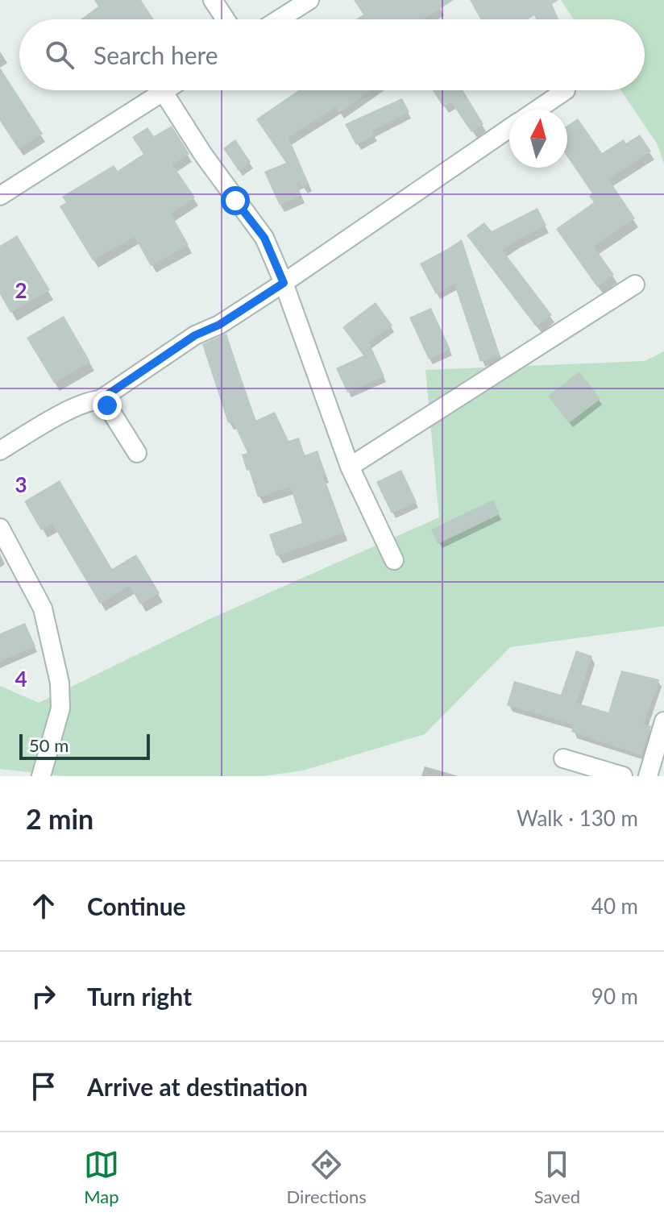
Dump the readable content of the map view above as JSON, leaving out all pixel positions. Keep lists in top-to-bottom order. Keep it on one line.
{"scale_bar":"50 m","north":"top","page":{"search":"Search here","scale":"50 m","heading":["2 min","Walk · 130 m"],"list":[["Continue","40 m"],["Turn right","90 m"],"Arrive at destination"],"nav":["Map","Directions","Saved"]},"grid":{"rows":["2","3","4"]}}
